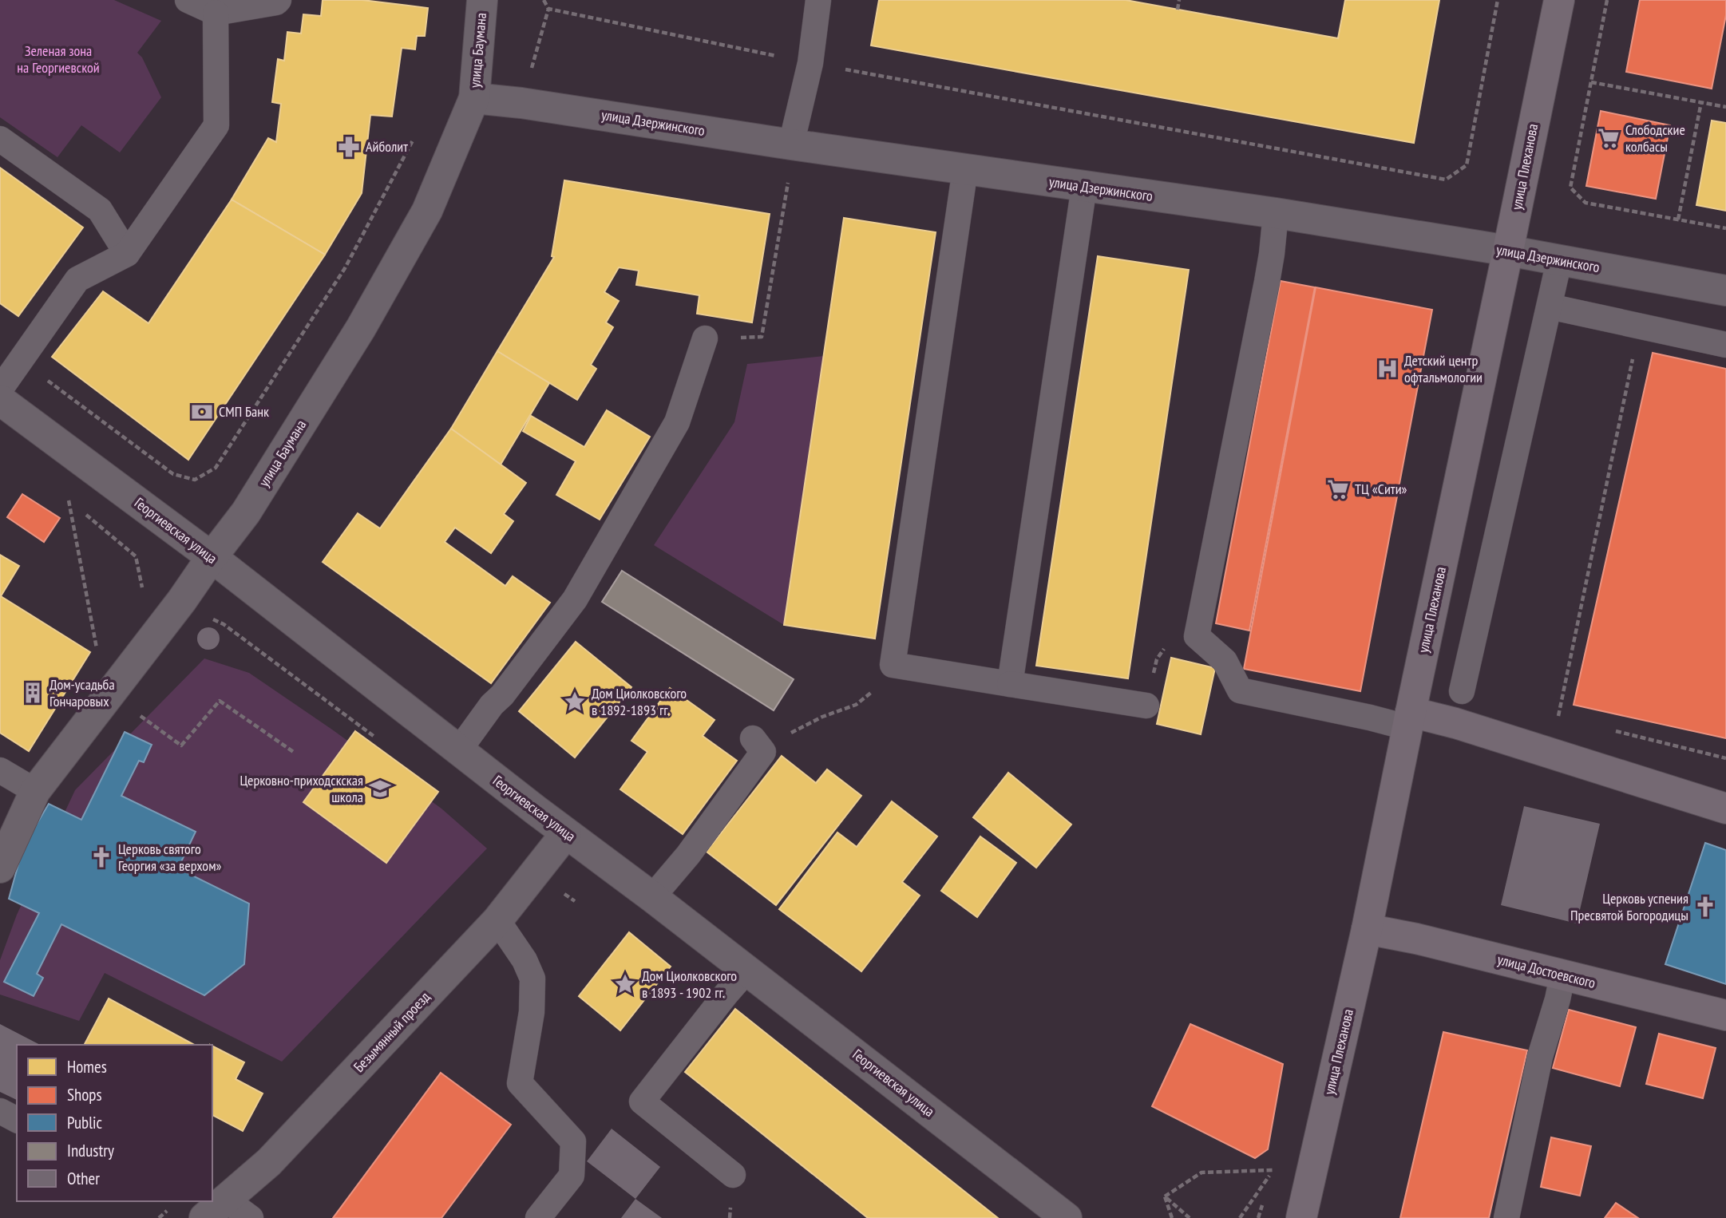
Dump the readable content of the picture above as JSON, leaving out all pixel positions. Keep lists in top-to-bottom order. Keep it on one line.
{"streets":{"street":["улица Баумана","улица Дзержинского","улица Плеханова","Георгиевская улица","улица Достоевского","Безымянный проезд"]},"crossings":[["улица Баумана","улица Дзержинского"],["улица Баумана","Георгиевская улица"],["улица Дзержинского","улица Плеханова"],["улица Плеханова","улица Достоевского"],["Георгиевская улица","Безымянный проезд"]],"parks":["Зеленая зона на Георгиевской"],"places":{"supermarket":["Слободские колбасы","ТЦ «Сити»"],"pharmacy":["Айболит"],"hospital":["Детский центр офтальмологии"],"bank":["СМП Банк"],"building":["Дом-усадьба Гончаровых"],"place":["Дом Циолковского в 1892-1893 гг.","Дом Циолковского в 1893 - 1902 гг."],"school or university":["Церковно-приходскская школа"],"church":["Церковь святого Георгия «за верхом»","Церковь успения Пресвятой Богородицы"]},"legend":["Homes","Shops","Public","Industry","Other"]}
